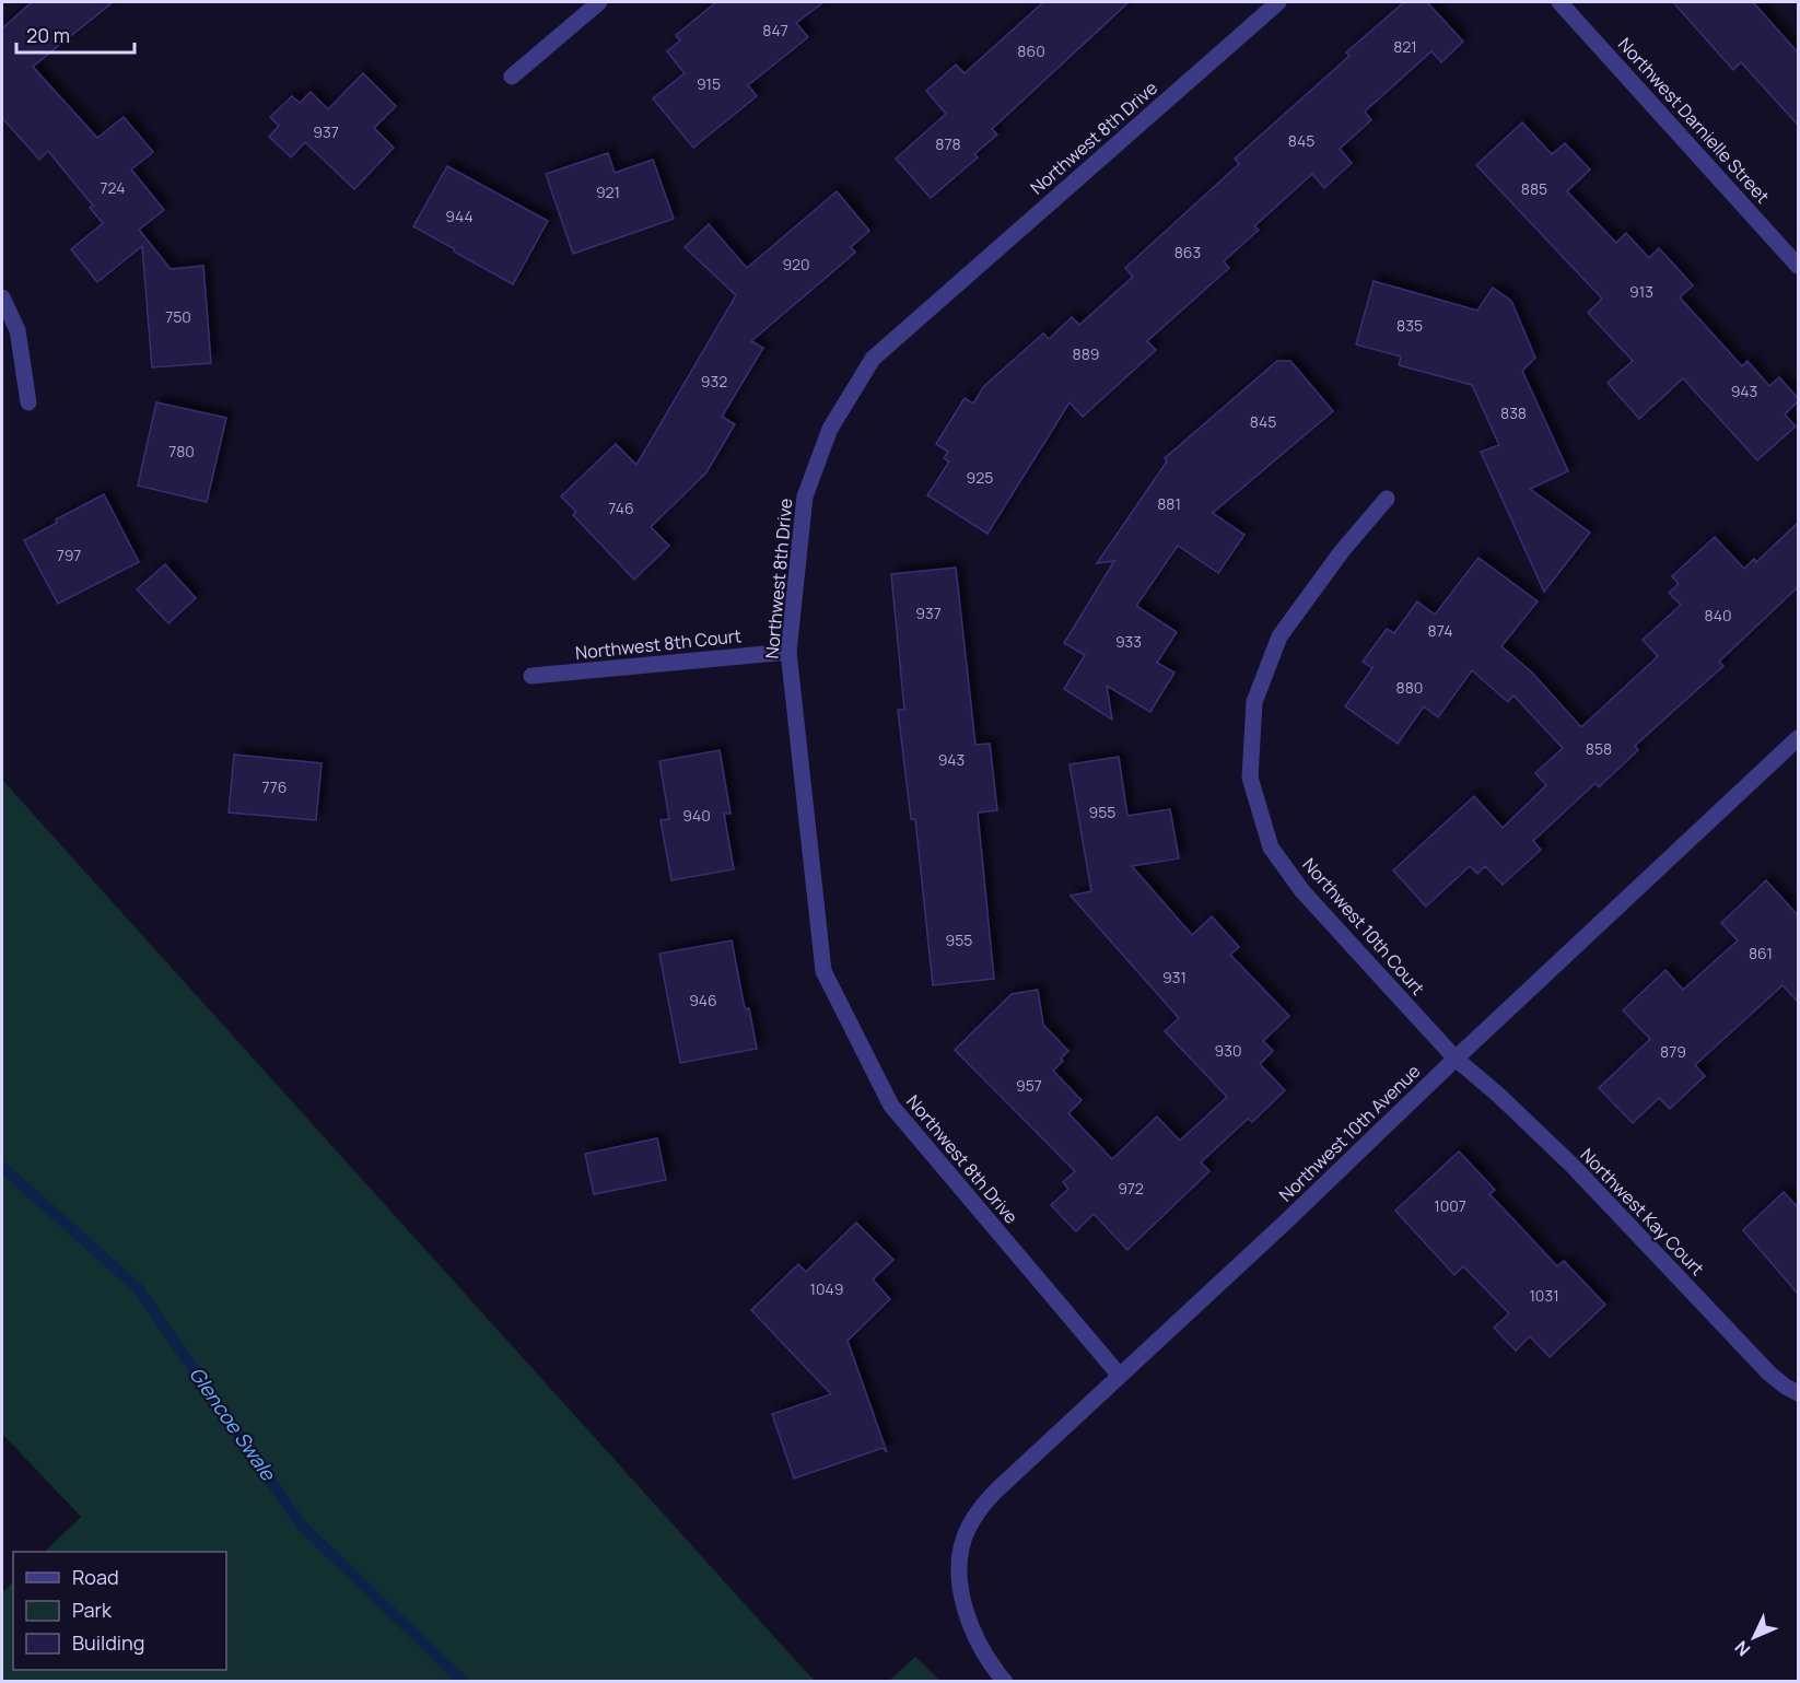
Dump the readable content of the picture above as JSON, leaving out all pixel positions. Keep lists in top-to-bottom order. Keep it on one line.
{"streets":{"street":["Northwest Darnielle Street","Northwest 8th Drive","Northwest 8th Court","Northwest 10th Court","Northwest 10th Avenue","Northwest Kay Court"]},"crossings":[["Northwest 8th Drive","Northwest 8th Court"],["Northwest 8th Drive","Northwest 10th Avenue"],["Northwest 10th Court","Northwest 10th Avenue"],["Northwest 10th Court","Northwest Kay Court"],["Northwest 10th Avenue","Northwest Kay Court"]],"water":["Glencoe Swale"],"house_numbers":["847","821","860","915","937","845","878","724","885","921","944","863","920","913","750","835","889","932","943","838","845","780","925","881","746","797","937","840","874","933","880","858","943","776","955","940","955","861","931","946","930","879","957","972","1007","1049","1031"],"legend":["Road","Park","Building"],"scale_bar":"20 m","north":"bottom left"}
